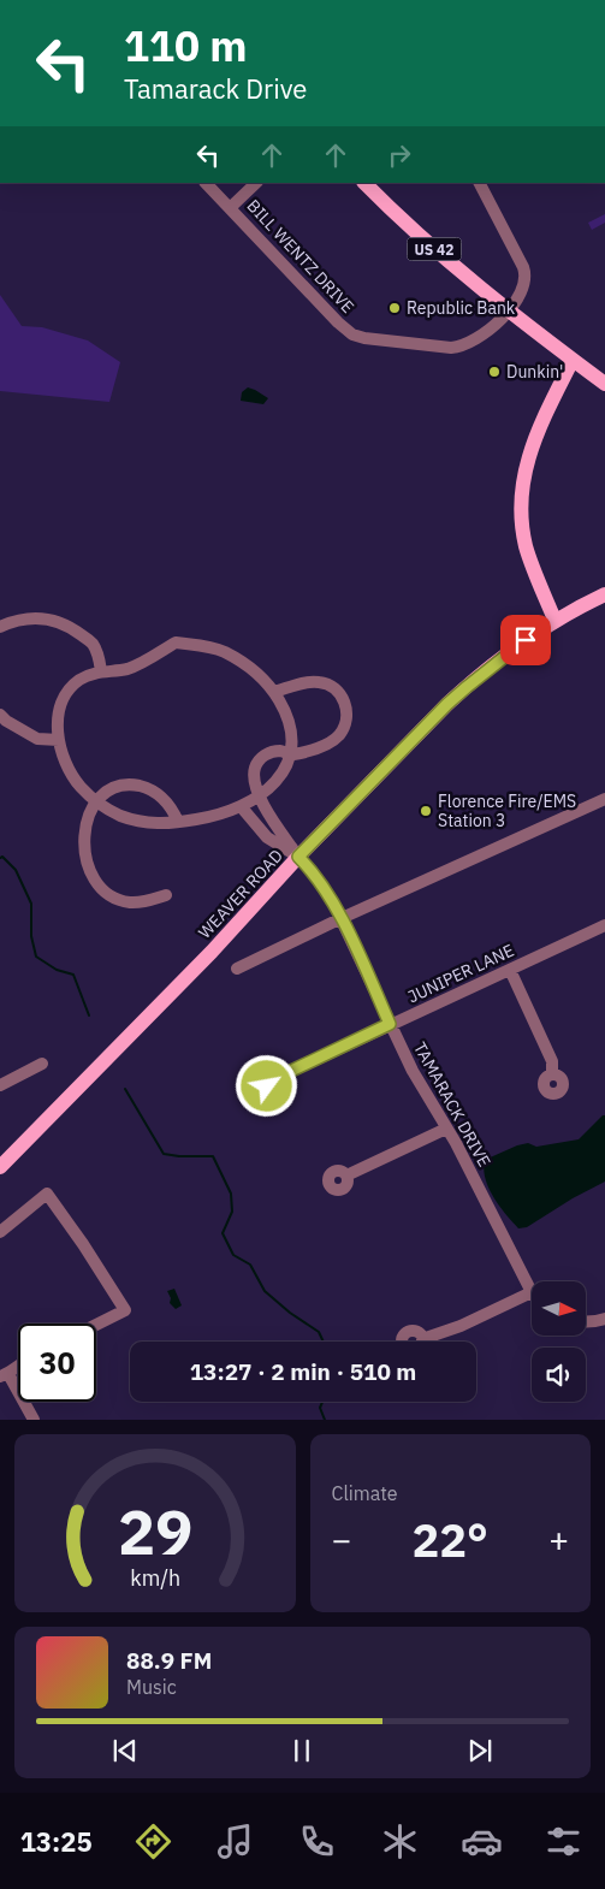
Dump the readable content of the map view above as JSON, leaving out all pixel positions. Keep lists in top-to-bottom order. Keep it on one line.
{"streets":{"main road":["US 42","WEAVER ROAD"],"street":["BILL WENTZ DRIVE","JUNIPER LANE","TAMARACK DRIVE"]},"crossings":[["US 42","BILL WENTZ DRIVE"],["WEAVER ROAD","TAMARACK DRIVE"],["JUNIPER LANE","TAMARACK DRIVE"]],"places":["Republic Bank","Dunkin'","Florence Fire/EMS Station 3"],"north":"right","page":{"turn":["110 m","Tamarack Drive"],"limit":"30","trip":"13:27 · 2 min · 510 m","tile":"Climate","heat":["−","22°","+"],"song":["88.9 FM","Music"],"tabs":"13:25","gauge":["29","km/h"]}}
